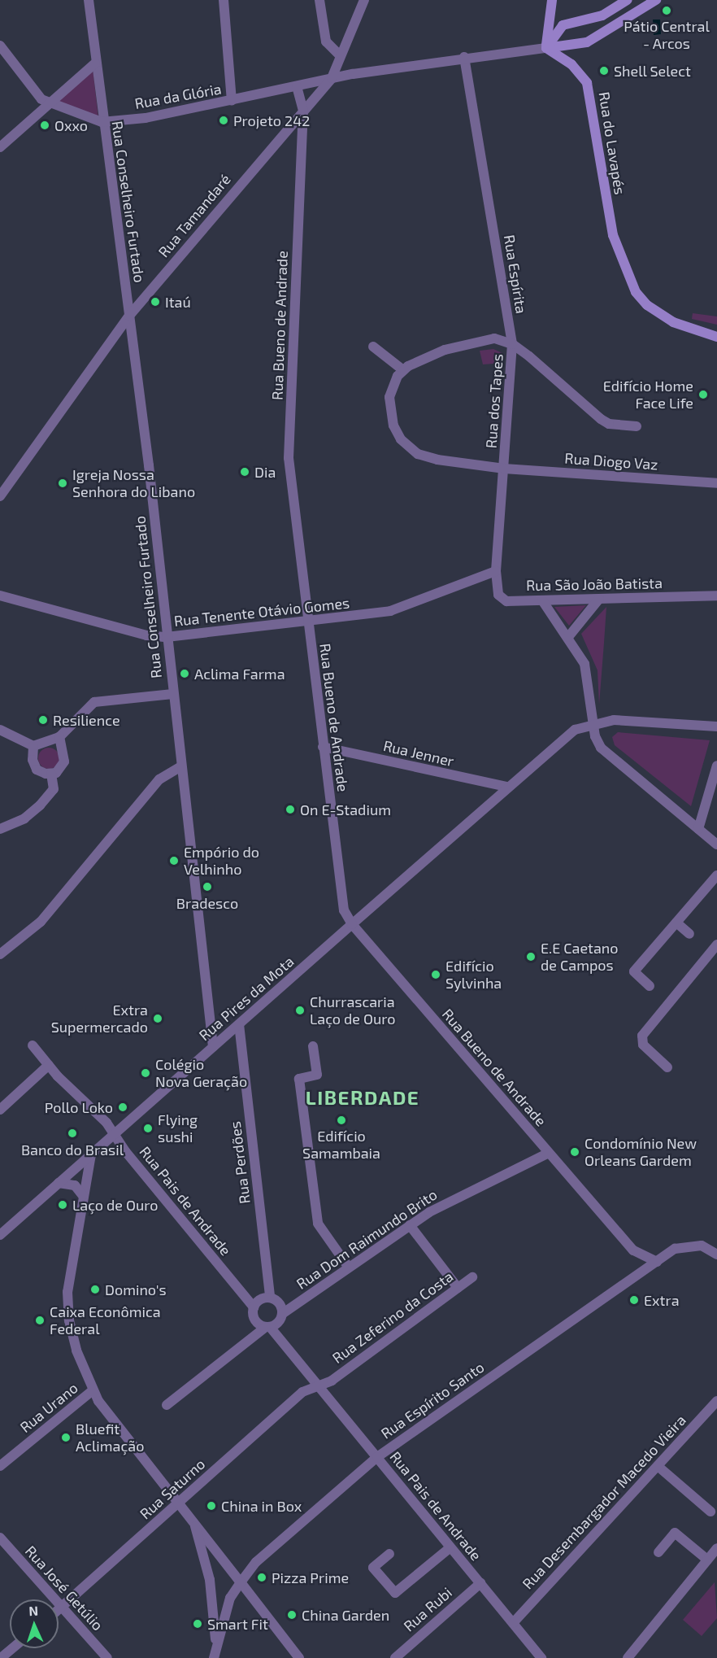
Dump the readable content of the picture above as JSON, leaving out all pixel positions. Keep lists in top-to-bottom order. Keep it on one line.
{"streets":{"main road":["Rua do Lavapés"],"street":["Rua da Glória","Rua Conselheiro Furtado","Rua Tamandaré","Rua Espírita","Rua Bueno de Andrade","Rua dos Tapes","Rua Diogo Vaz","Rua São João Batista","Rua Tenente Otávio Gomes","Rua Jenner","Rua Pires da Mota","Rua Perdões","Rua Pais de Andrade","Rua Dom Raimundo Brito","Rua Zeferino da Costa","Rua Espírito Santo","Rua Urano","Rua Saturno","Rua Desembargador Macedo Vieira","Rua José Getúlio","Rua Rubi"]},"crossings":[["Rua da Glória","Rua Conselheiro Furtado"],["Rua da Glória","Rua Tamandaré"],["Rua da Glória","Rua Bueno de Andrade"],["Rua Conselheiro Furtado","Rua Tamandaré"],["Rua Conselheiro Furtado","Rua Tenente Otávio Gomes"],["Rua Conselheiro Furtado","Rua Pires da Mota"],["Rua Tamandaré","Rua Bueno de Andrade"],["Rua Espírita","Rua dos Tapes"],["Rua Bueno de Andrade","Rua Tenente Otávio Gomes"],["Rua Bueno de Andrade","Rua Jenner"],["Rua Bueno de Andrade","Rua Pires da Mota"],["Rua Bueno de Andrade","Rua Dom Raimundo Brito"],["Rua Bueno de Andrade","Rua Espírito Santo"],["Rua dos Tapes","Rua Diogo Vaz"],["Rua São João Batista","Rua Tenente Otávio Gomes"],["Rua Jenner","Rua Pires da Mota"],["Rua Pires da Mota","Rua Perdões"],["Rua Pires da Mota","Rua Pais de Andrade"],["Rua Perdões","Rua Pais de Andrade"],["Rua Perdões","Rua Dom Raimundo Brito"],["Rua Pais de Andrade","Rua Dom Raimundo Brito"],["Rua Pais de Andrade","Rua Zeferino da Costa"],["Rua Pais de Andrade","Rua Espírito Santo"],["Rua Pais de Andrade","Rua Saturno"],["Rua Pais de Andrade","Rua Desembargador Macedo Vieira"],["Rua Pais de Andrade","Rua Rubi"],["Rua Zeferino da Costa","Rua Saturno"],["Rua Saturno","Rua José Getúlio"]],"districts":["LIBERDADE"],"places":["Pátio Central - Arcos","Shell Select","Projeto 242","Oxxo","Itaú","Edifício Home Face Life","Dia","Igreja Nossa Senhora do Libano","Aclima Farma","Resilience","On E-Stadium","Empório do Velhinho","Bradesco","E.E Caetano de Campos","Edifício Sylvinha","Churrascaria Laço de Ouro","Extra Supermercado","Colégio Nova Geração","Pollo Loko","Edifício Samambaia","Flying sushi","Banco do Brasil","Condomínio New Orleans Gardem","Laço de Ouro","Domino's","Extra","Caixa Econômica Federal","Bluefit Aclimação","China in Box","Pizza Prime","China Garden","Smart Fit"],"north":"top"}
